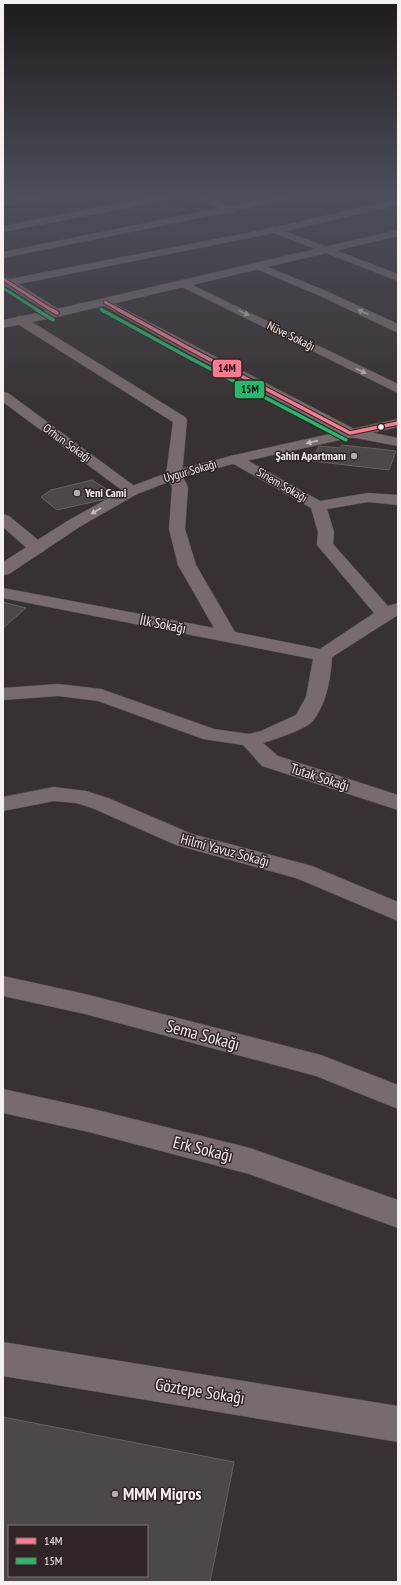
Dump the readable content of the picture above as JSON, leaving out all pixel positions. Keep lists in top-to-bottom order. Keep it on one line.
{"streets":{"street":["Nüve Sokağı","Orhun Sokağı","Uygur Sokağı","Sinem Sokağı","İlk Sokağı","Tutak Sokağı","Hilmi Yavuz Sokağı","Sema Sokağı","Erk Sokağı","Göztepe Sokağı"]},"crossings":[["Orhun Sokağı","Uygur Sokağı"],["Uygur Sokağı","Sinem Sokağı"]],"places":["Şahin Apartmanı","Yeni Cami","MMM Migros"],"lines":["transit line 14M","transit line 15M"],"legend":["14M","15M"]}
